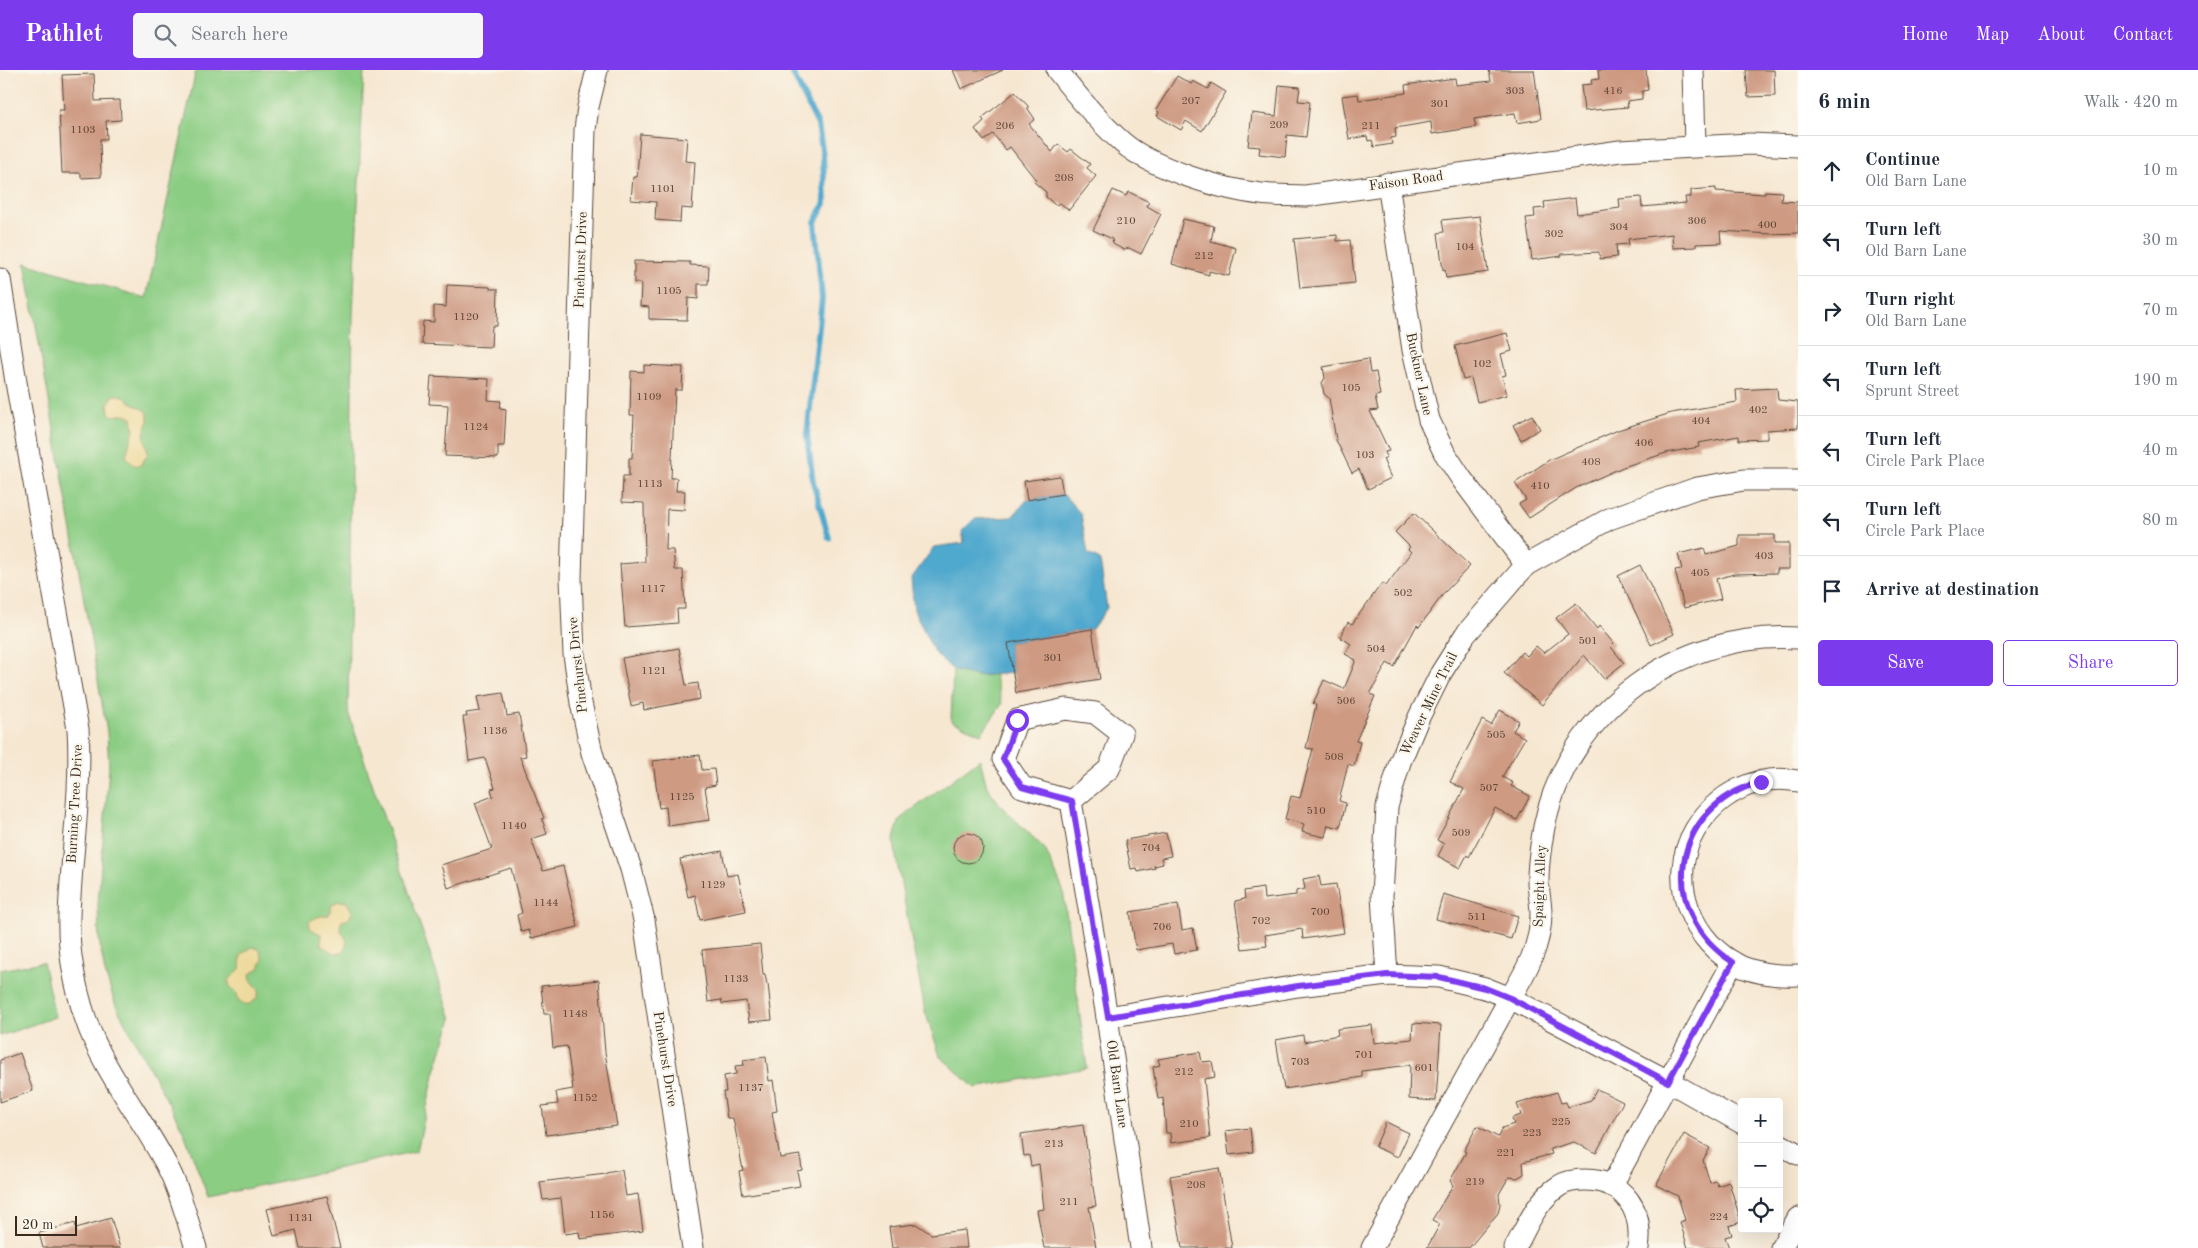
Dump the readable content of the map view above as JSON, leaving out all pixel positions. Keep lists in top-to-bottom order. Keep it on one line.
{"streets":{"street":["Faison Road","Pinehurst Drive","Buckner Lane","Weaver Mine Trail","Burning Tree Drive","Spaight Alley","Old Barn Lane"]},"crossings":[["Faison Road","Buckner Lane"],["Buckner Lane","Weaver Mine Trail"]],"house_numbers":["303","416","207","301","209","206","211","1103","208","1101","210","306","400","304","302","104","212","1105","1120","102","105","1109","402","404","1124","406","103","408","1113","410","403","405","1117","502","501","504","301","1121","506","1136","505","508","507","1125","510","1140","509","704","1129","1144","700","511","702","706","1133","1148","701","703","601","212","1137","1152","225","210","223","213","221","219","208","211","1156","224","1131"],"scale_bar":"20 m","page":{"header":"Pathlet","search":"Search here","nav":["Home","Map","About","Contact"],"heading":["6 min","Walk · 420 m"],"list":[["Continue","Old Barn Lane","10 m"],["Turn left","Old Barn Lane","30 m"],["Turn right","Old Barn Lane","70 m"],["Turn left","Sprunt Street","190 m"],["Turn left","Circle Park Place","40 m"],["Turn left","Circle Park Place","80 m"],"Arrive at destination"],"buttons":["Save","Share"],"map_buttons":["+","−"],"scale":"20 m"}}
